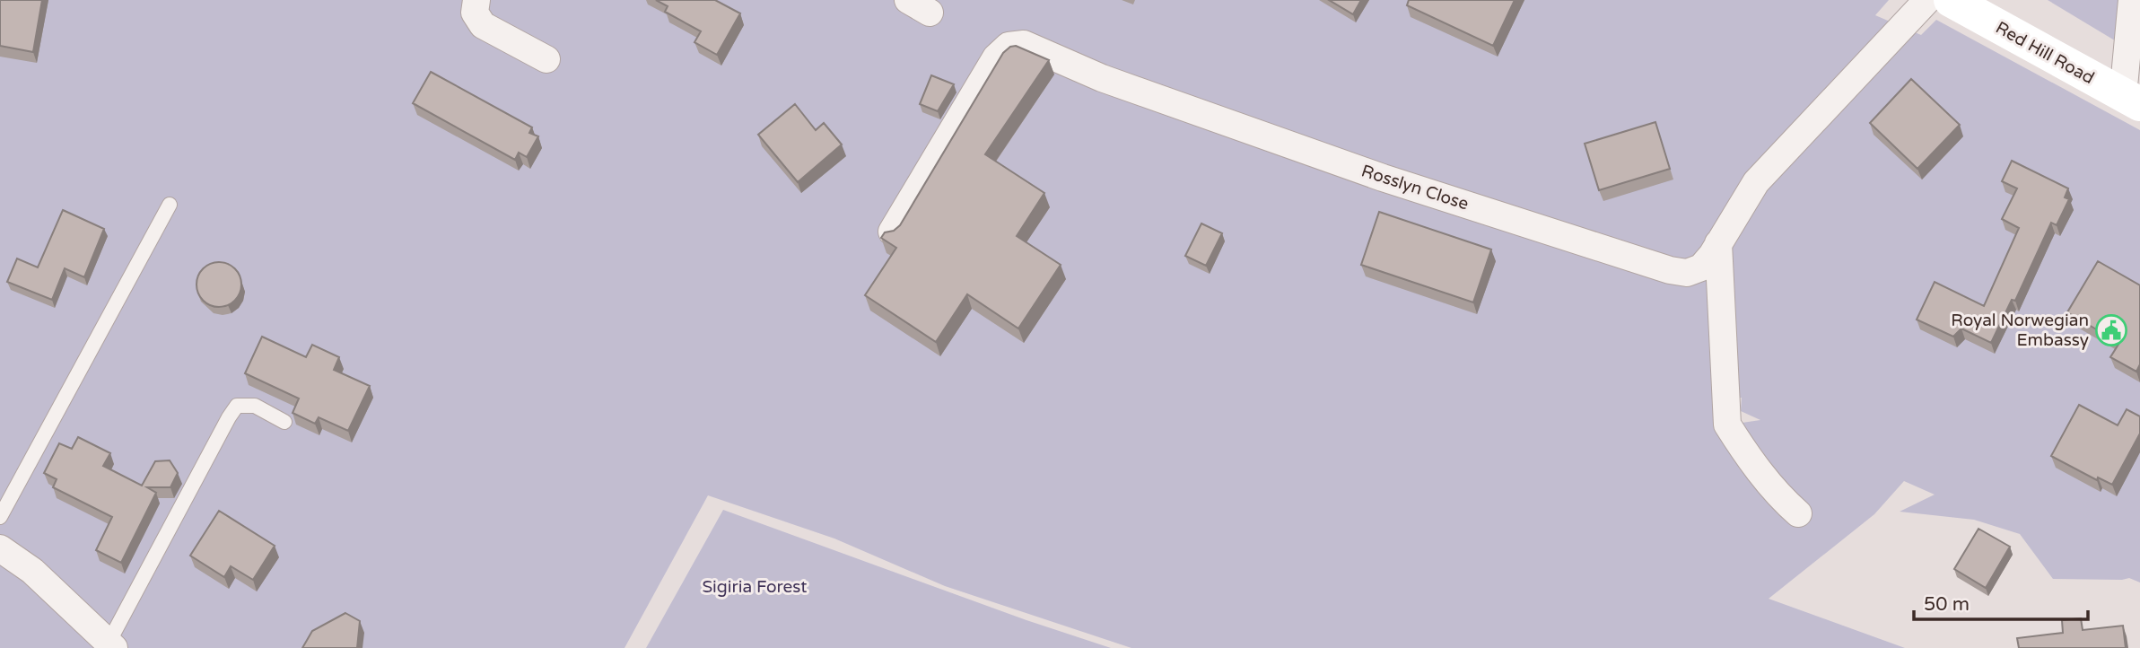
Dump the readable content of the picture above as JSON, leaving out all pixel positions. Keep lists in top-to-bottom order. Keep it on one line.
{"streets":{"main road":["Red Hill Road"],"street":["Rosslyn Close"]},"parks":["Sigiria Forest"],"places":{"public building":["Royal Norwegian Embassy"]},"scale_bar":"50 m"}
